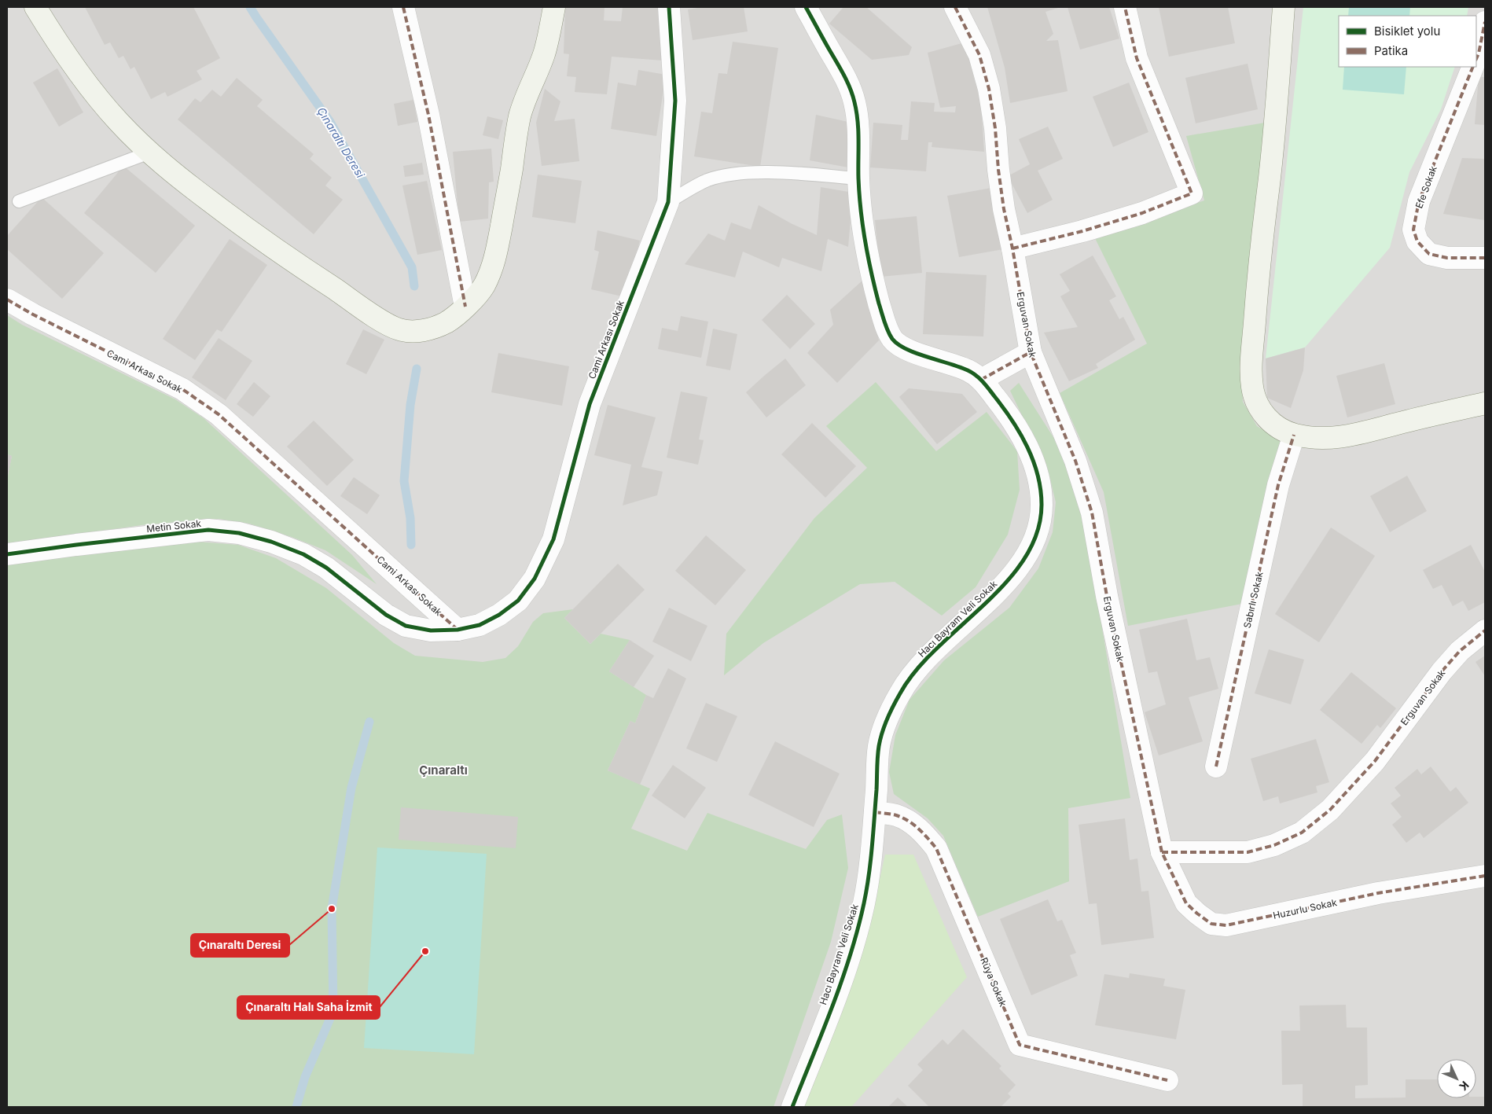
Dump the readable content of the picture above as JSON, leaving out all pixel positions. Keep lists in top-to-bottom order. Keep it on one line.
{"streets":{"street":["Efe Sokak","Erguvan Sokak","Cami Arkası Sokak","Metin Sokak","Sabırlı Sokak","Hacı Bayram Veli Sokak","Huzurlu Sokak","Rüya Sokak"]},"crossings":[["Erguvan Sokak","Huzurlu Sokak"],["Cami Arkası Sokak","Metin Sokak"],["Hacı Bayram Veli Sokak","Rüya Sokak"]],"districts":["Çınaraltı"],"water":["Çınaraltı Deresi"],"places":["Çınaraltı Deresi","Çınaraltı Halı Saha İzmit"],"legend":["Bisiklet yolu","Patika"],"north":"bottom right"}
